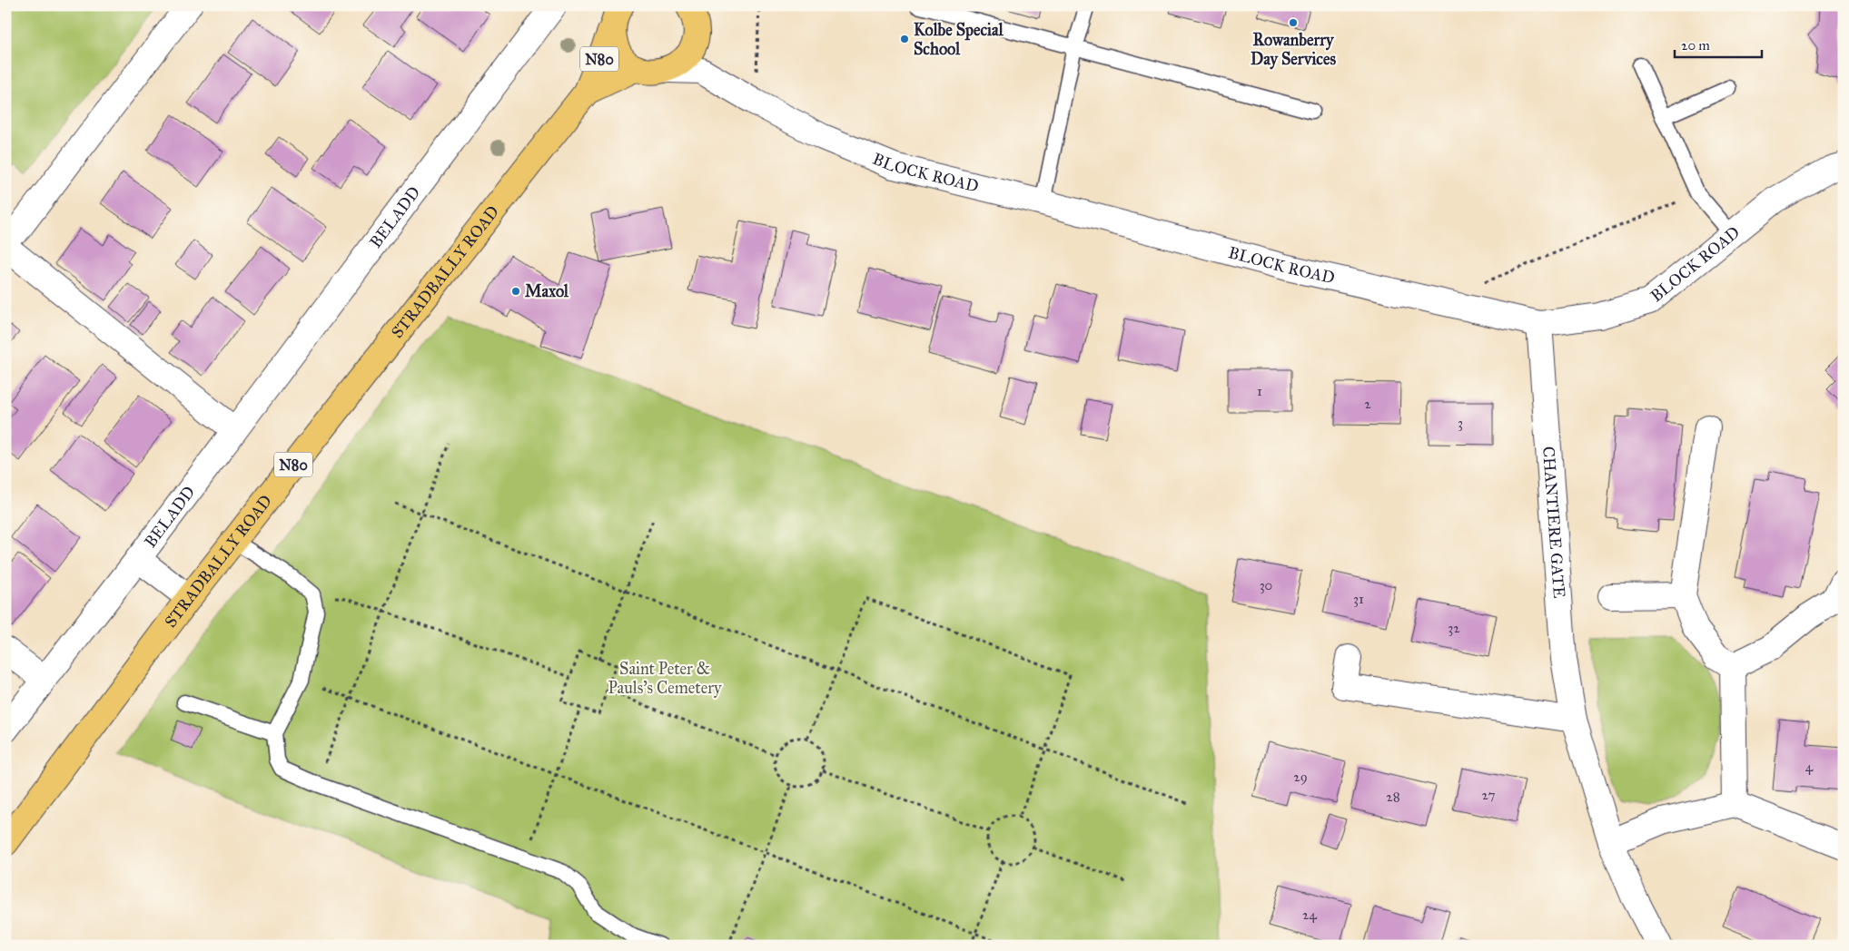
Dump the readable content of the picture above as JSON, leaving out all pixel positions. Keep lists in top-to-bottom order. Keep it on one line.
{"streets":{"main road":["N80","STRADBALLY ROAD"],"street":["BLOCK ROAD","BELADD","CHANTIERE GATE"]},"crossings":[["N80","BLOCK ROAD"],["N80","STRADBALLY ROAD"],["BLOCK ROAD","CHANTIERE GATE"],["BELADD","STRADBALLY ROAD"]],"parks":["Saint Peter & Pauls's Cemetery"],"places":["Rowanberry Day Services","Kolbe Special School","Maxol"],"house_numbers":["1","2","3","30","31","32","4","29","27","28","24"],"scale_bar":"20 m"}
